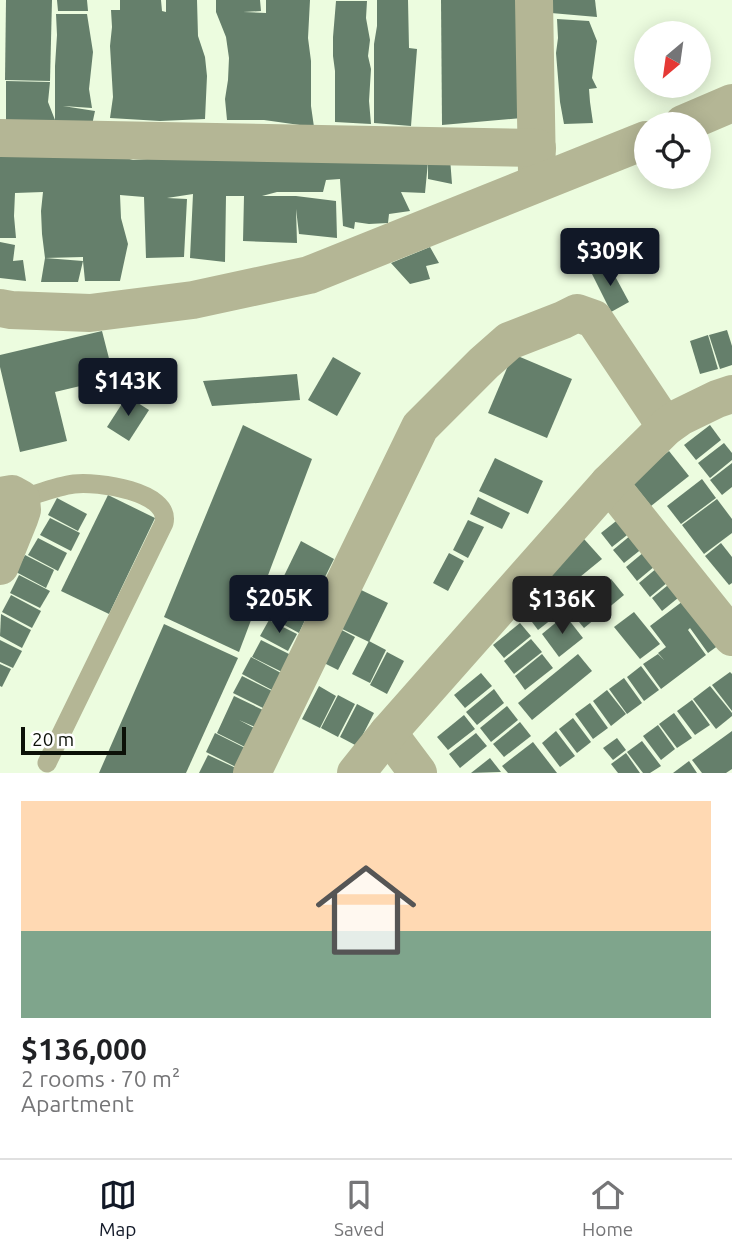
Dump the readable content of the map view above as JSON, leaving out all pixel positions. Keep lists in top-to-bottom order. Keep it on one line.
{"scale_bar":"20 m","north":"bottom left","page":{"price":["$309K","$143K","$205K","$136K"],"scale":"20 m","list":[{"name":"$136,000","note":"2 rooms · 70 m² · Apartment"}],"tabs":["Map","Saved","Home"]}}
